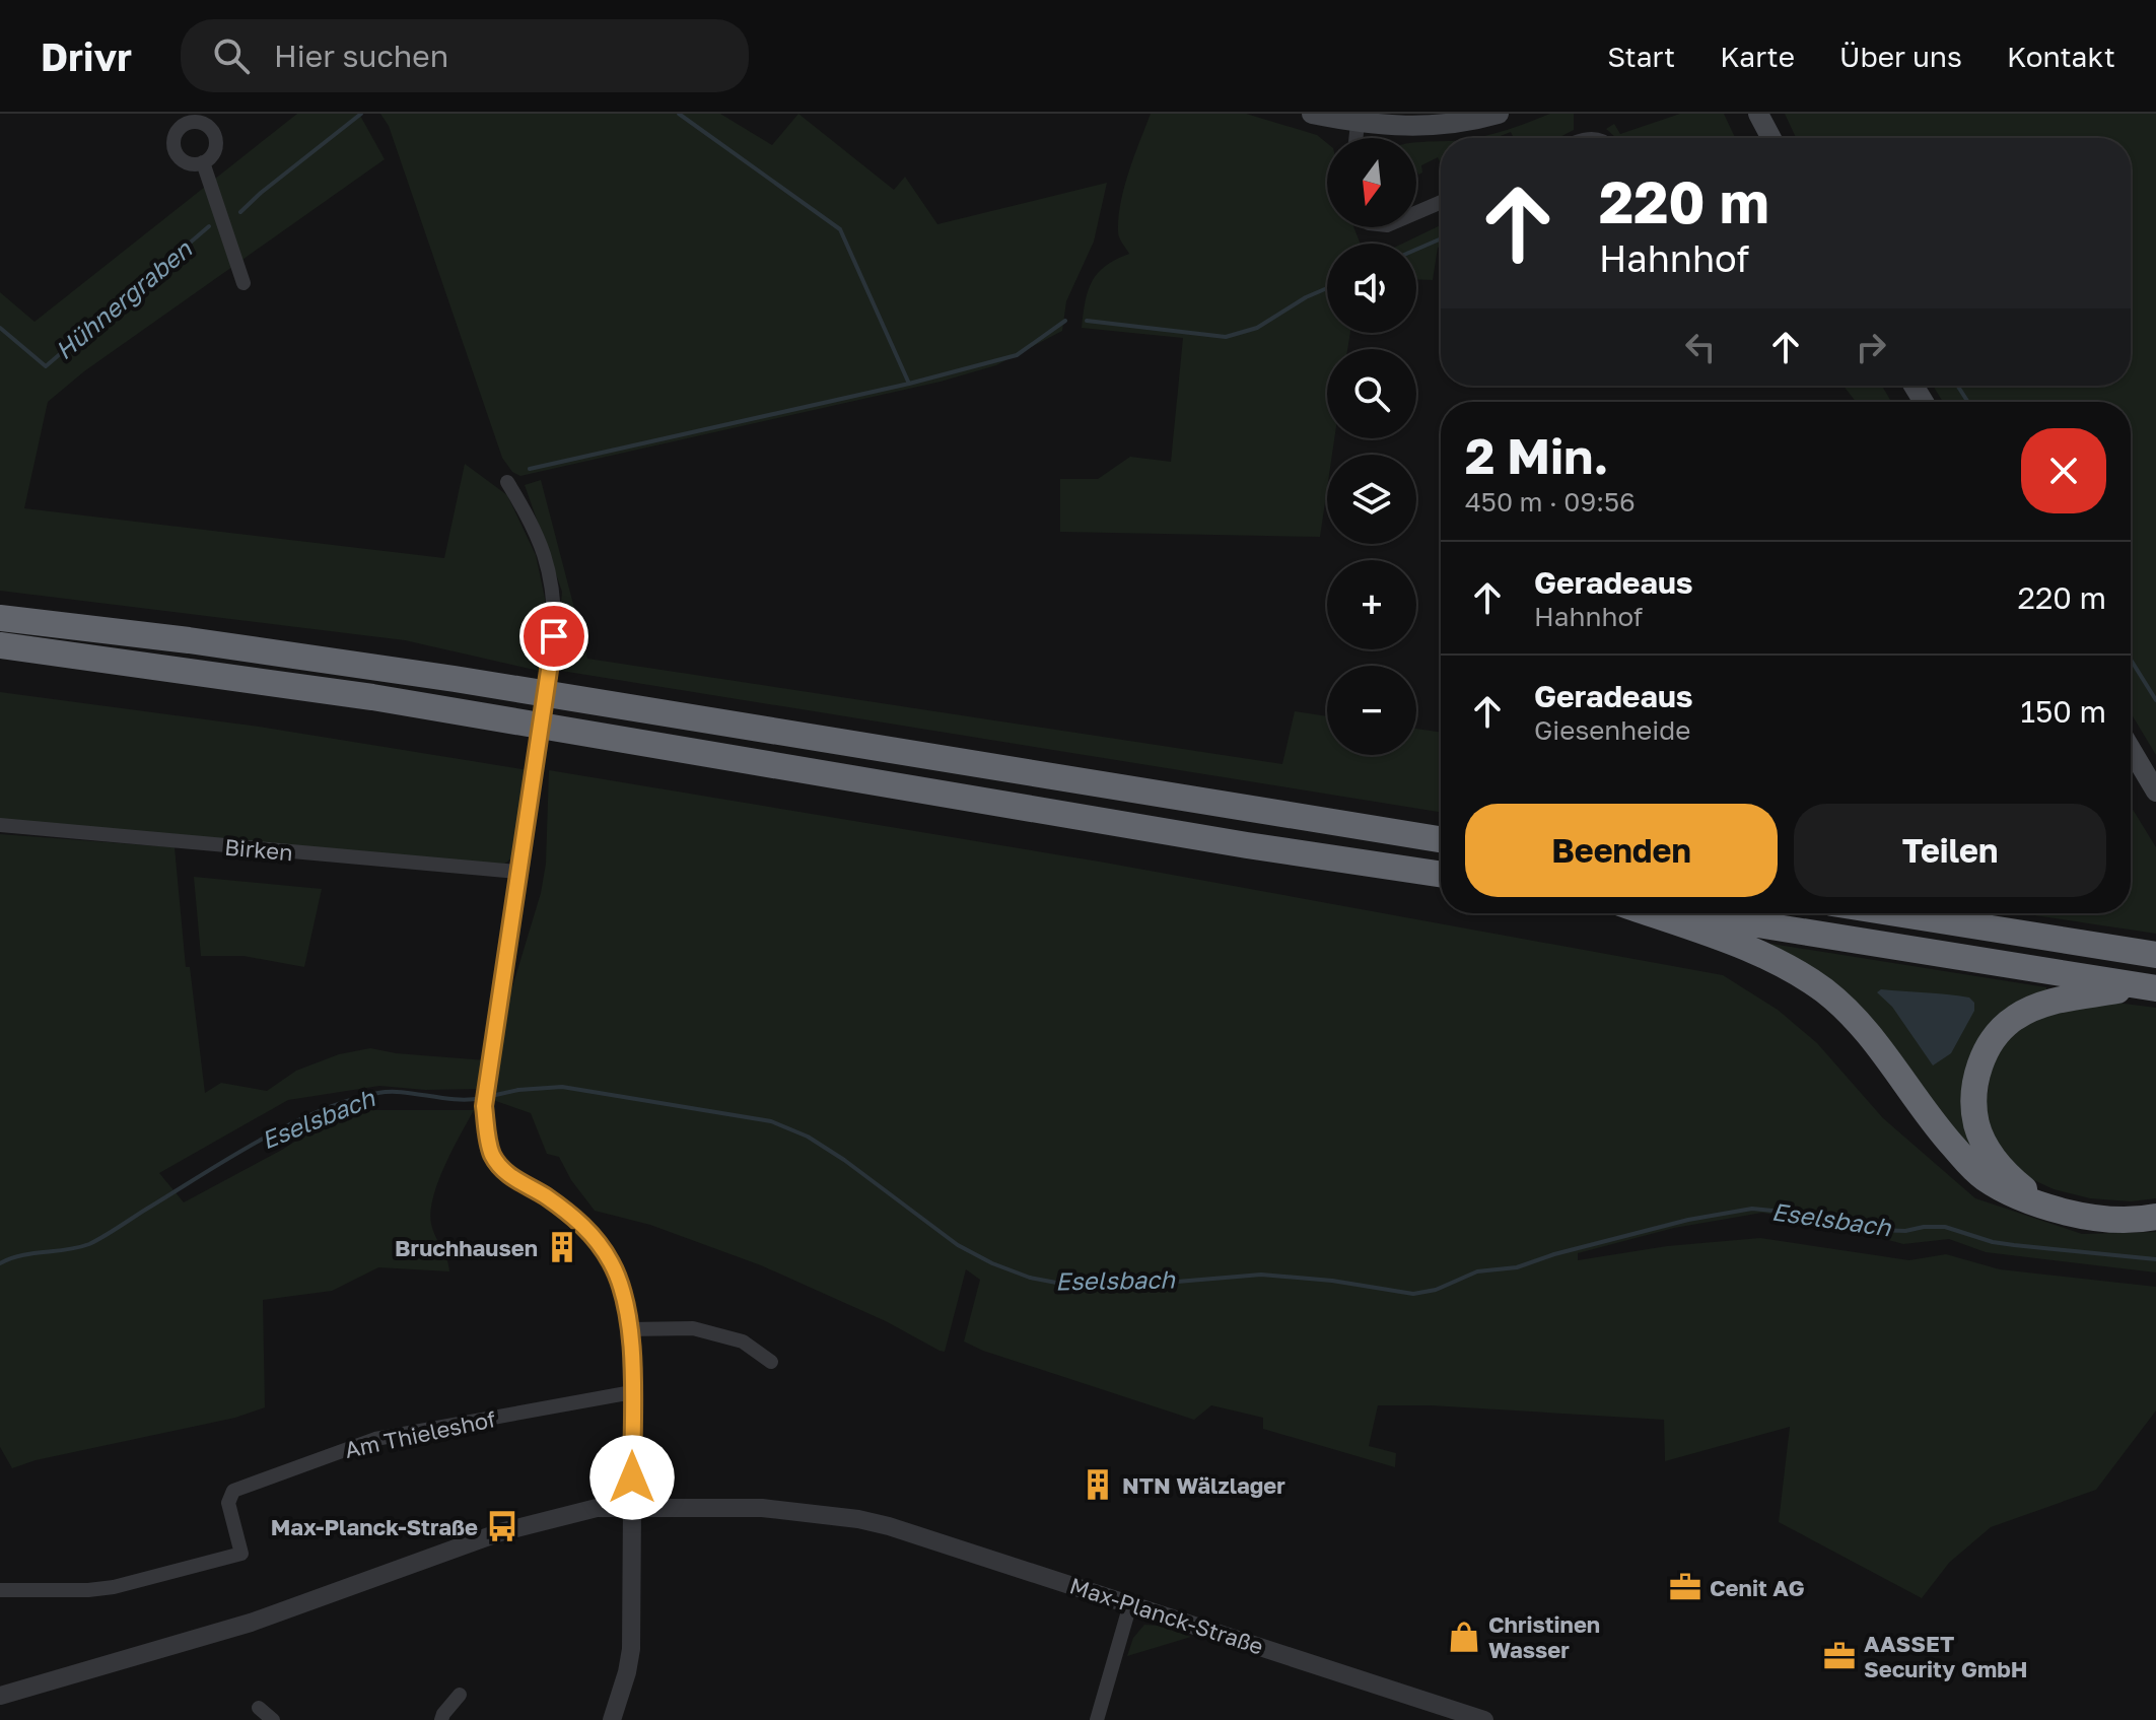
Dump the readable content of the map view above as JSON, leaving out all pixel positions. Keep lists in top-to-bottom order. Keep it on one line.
{"streets":{"street":["Birken","Am Thieleshof","Max-Planck-Straße"]},"water":["Hühnergraben","Eselsbach"],"places":{"building":["Bruchhausen","NTN Wälzlager"],"bus stop":["Max-Planck-Straße"],"office":["Cenit AG","AASSET Security GmbH"],"shop":["Christinen Wasser"]},"north":"bottom","page":{"header":"Drivr","search":"Hier suchen","nav":["Start","Karte","Über uns","Kontakt"],"map_buttons":["+","−"],"turn":["220 m","Hahnhof"],"heading":["2 Min.","450 m · 09:56"],"list":[{"name":"Geradeaus","note":"Hahnhof","value":"220 m"},{"name":"Geradeaus","note":"Giesenheide","value":"150 m"}],"buttons":["Beenden","Teilen"]}}
